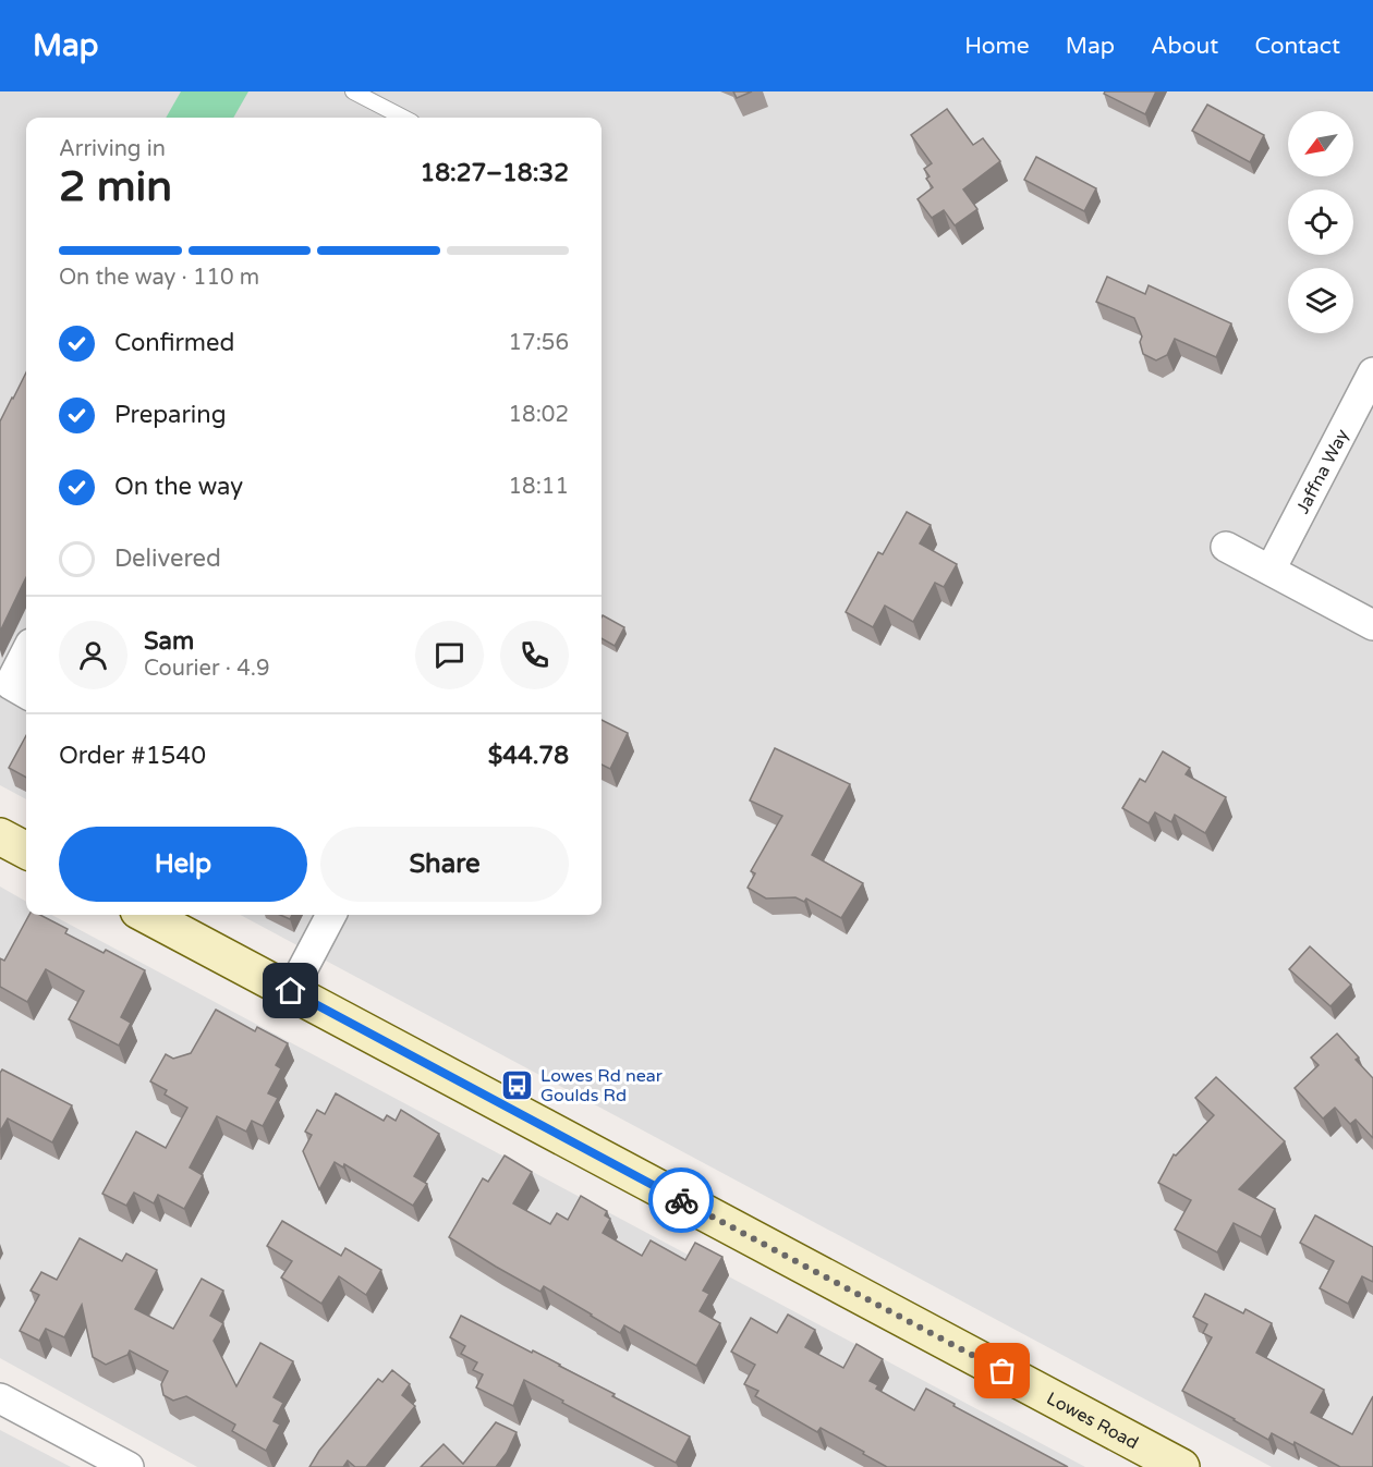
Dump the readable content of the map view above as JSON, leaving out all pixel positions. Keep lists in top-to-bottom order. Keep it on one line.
{"streets":{"main road":["Lowes Road"],"street":["Jaffna Way"]},"places":{"bus stop":["Lowes Rd near Goulds Rd"]},"north":"bottom left","page":{"header":"Map","nav":["Home","Map","About","Contact"],"heading":["2 min","Arriving in","18:27–18:32"],"panel":["Sam","Courier · 4.9","Order #1540","$44.78"],"bar":"On the way · 110 m","list":[["Confirmed","17:56"],["Preparing","18:02"],["On the way","18:11"],"Delivered"],"buttons":["Help","Share"]}}
